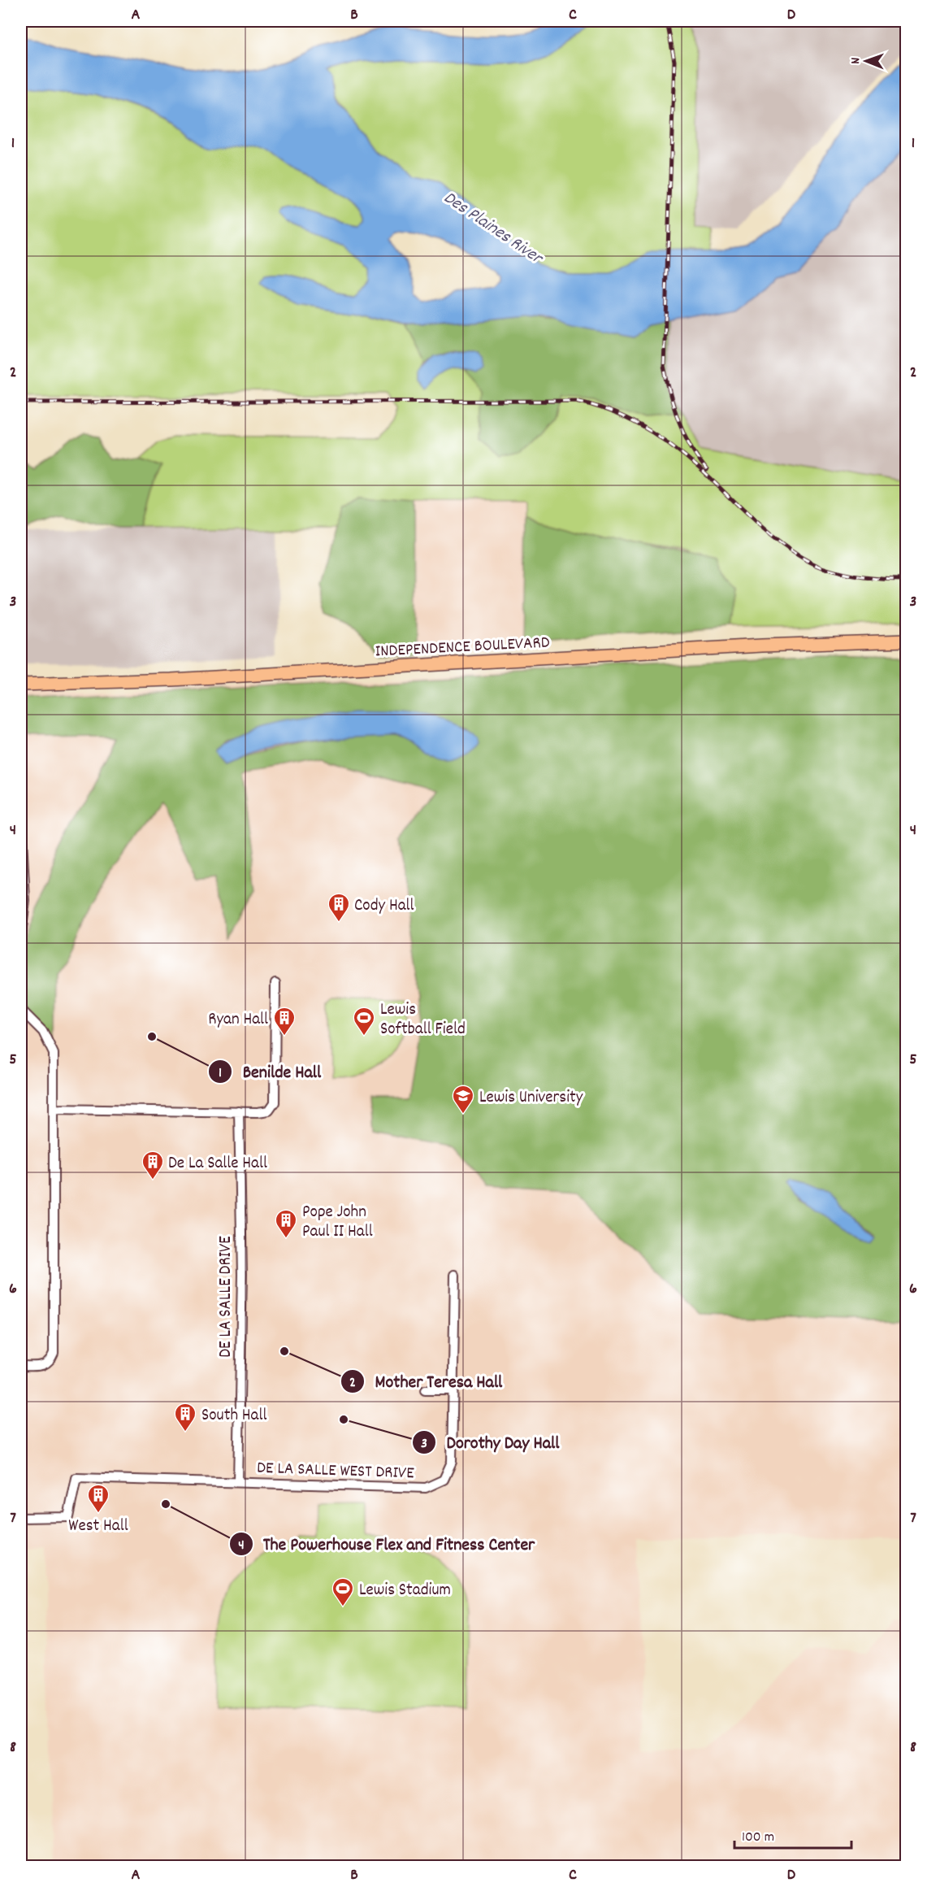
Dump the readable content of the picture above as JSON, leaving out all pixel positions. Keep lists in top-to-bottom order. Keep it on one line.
{"streets":{"main road":["INDEPENDENCE BOULEVARD"],"street":["DE LA SALLE DRIVE","DE LA SALLE WEST DRIVE"]},"crossings":[["DE LA SALLE DRIVE","DE LA SALLE WEST DRIVE"]],"water":["Des Plaines River"],"places":{"building":["Cody Hall","Ryan Hall","De La Salle Hall","Pope John Paul II Hall","South Hall","West Hall"],"other":["Benilde Hall","Mother Teresa Hall","Dorothy Day Hall","The Powerhouse Flex and Fitness Center"],"sports":["Lewis Softball Field","Lewis Stadium"],"school or university":["Lewis University"]},"scale_bar":"100 m","north":"left","grid":{"columns":["A","B","C","D"],"rows":["1","2","3","4","5","6","7","8"]}}
